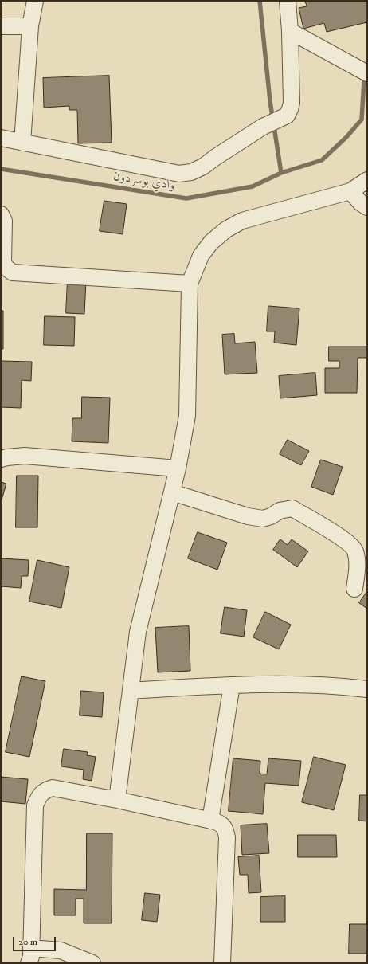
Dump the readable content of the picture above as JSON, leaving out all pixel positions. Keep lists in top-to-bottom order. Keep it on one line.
{"water":["وادي بوسردون"],"scale_bar":"20 m"}
